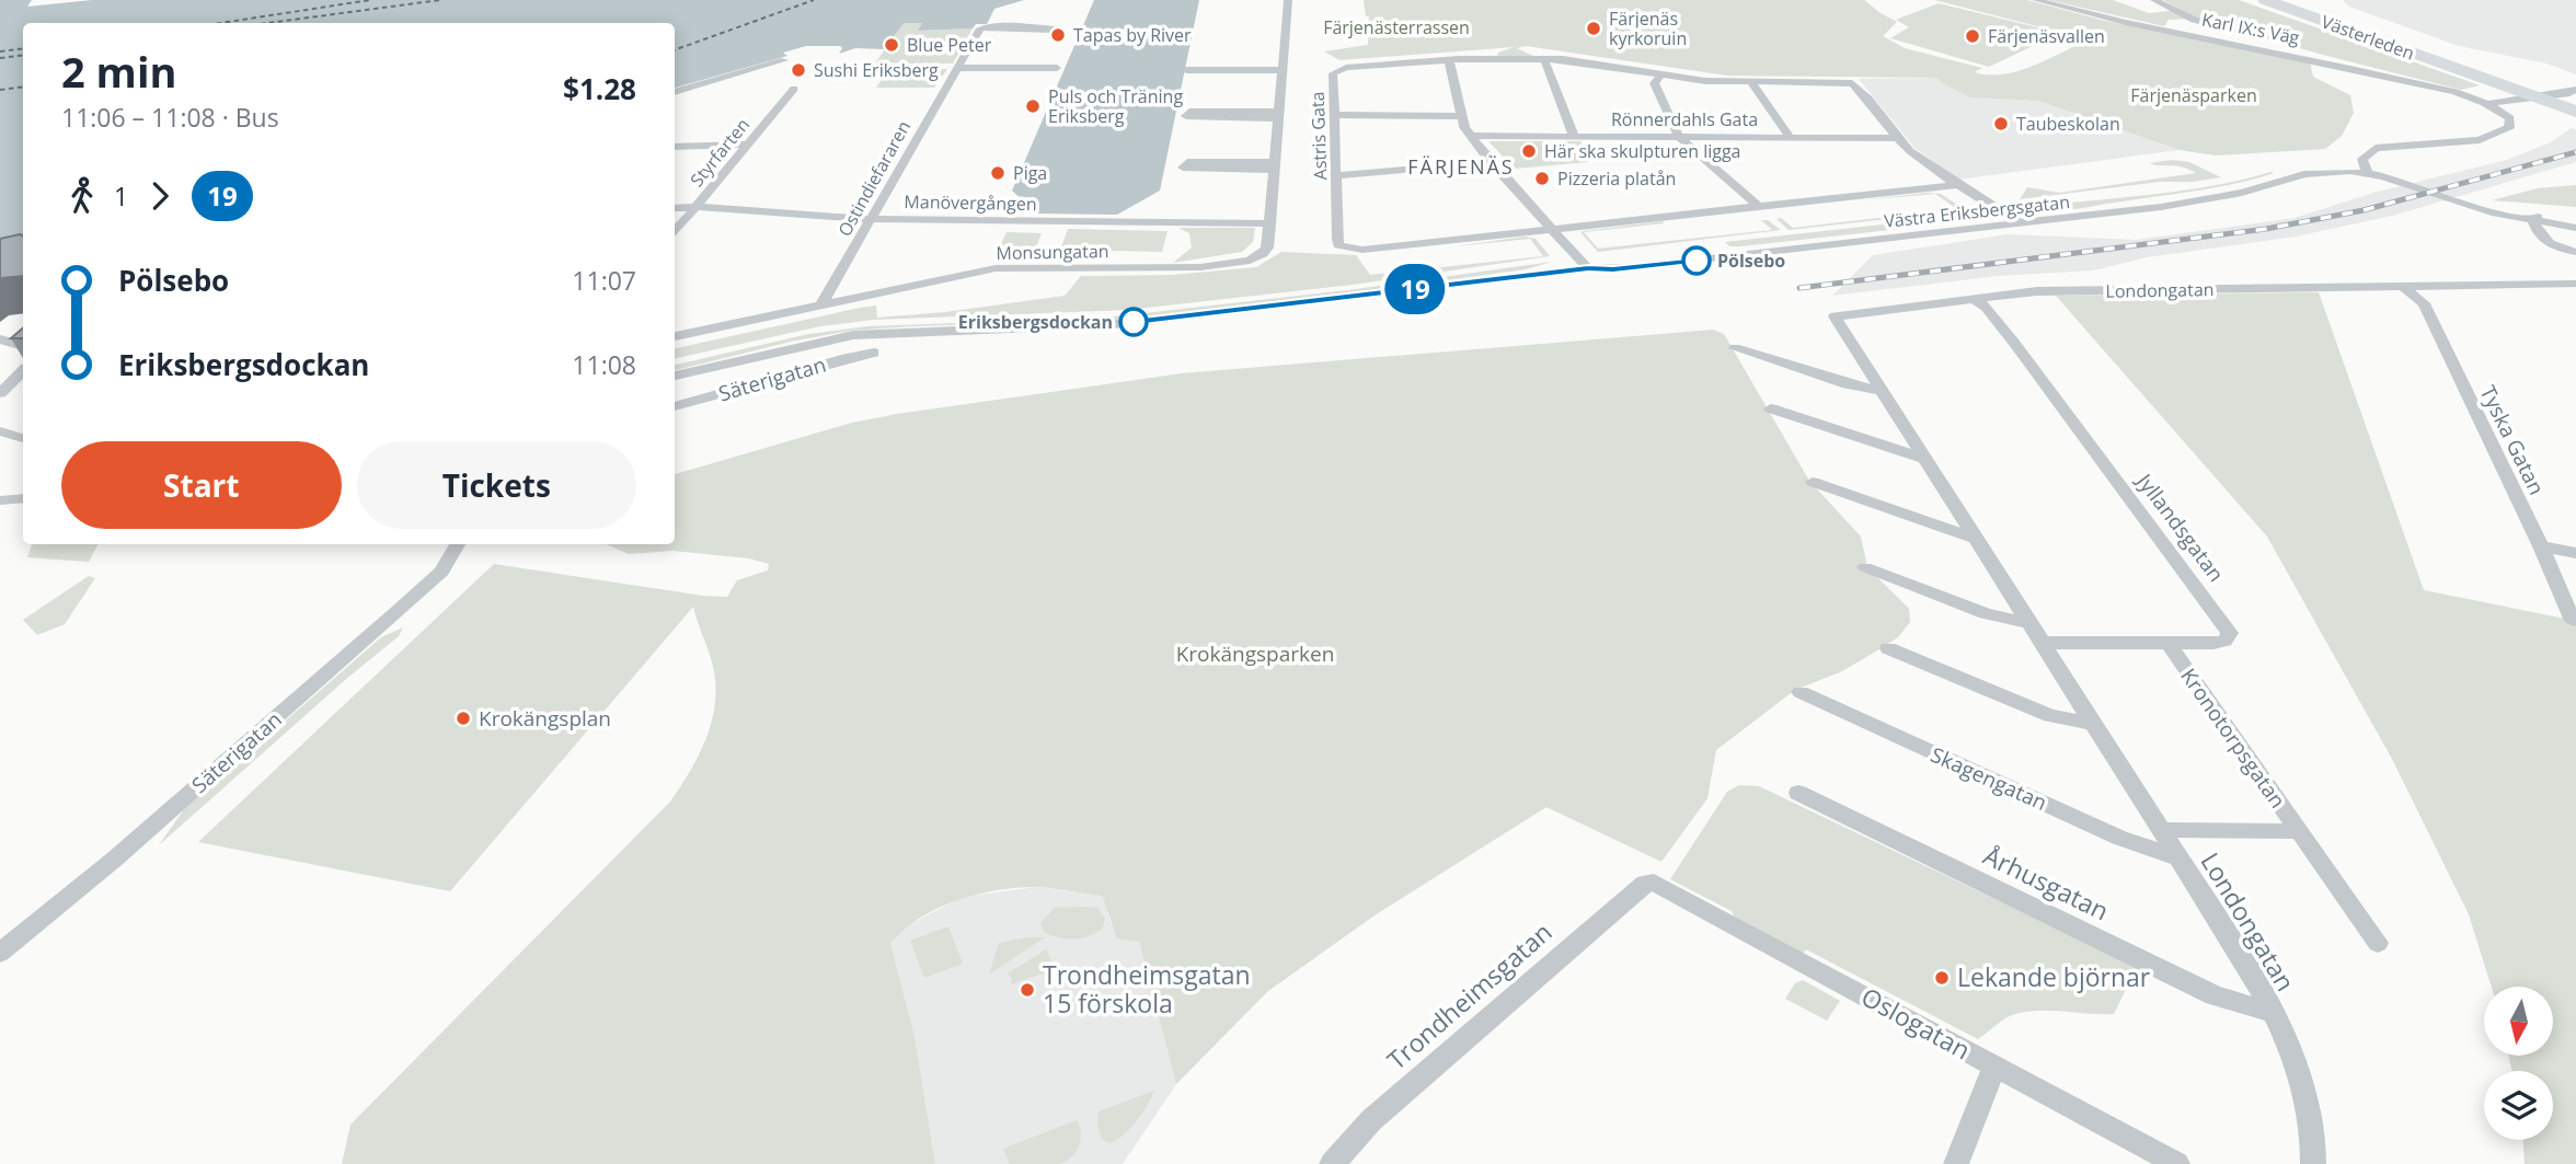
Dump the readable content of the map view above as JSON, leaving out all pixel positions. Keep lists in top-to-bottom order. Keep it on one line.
{"streets":{"highway":["Västerleden"],"street":["Karl IX:s Väg","Rönnerdahls Gata","Astris Gata","Styrfarten","Ostindiefararen","Manövergången","Västra Eriksbergsgatan","Monsungatan","Londongatan","Säterigatan","Tyska Gatan","Jyllandsgatan","Kronotorpsgatan","Skagengatan","Århusgatan","Trondheimsgatan","Oslogatan"]},"crossings":[["Rönnerdahls Gata","Astris Gata"],["Astris Gata","Västra Eriksbergsgatan"],["Styrfarten","Manövergången"],["Ostindiefararen","Manövergången"],["Ostindiefararen","Monsungatan"],["Manövergången","Monsungatan"],["Londongatan","Tyska Gatan"],["Londongatan","Jyllandsgatan"],["Londongatan","Kronotorpsgatan"],["Londongatan","Skagengatan"],["Londongatan","Århusgatan"],["Jyllandsgatan","Kronotorpsgatan"],["Trondheimsgatan","Oslogatan"]],"districts":["FÄRJENÄS"],"parks":["Färjenästerrassen","Färjenäsparken","Krokängsparken"],"places":["Färjenäs kyrkoruin","Tapas by River","Färjenäsvallen","Blue Peter","Sushi Eriksberg","Puls och Träning Eriksberg","Taubeskolan","Här ska skulpturen ligga","Piga","Pizzeria platån","Pölsebo","Eriksbergsdockan","Krokängsplan","Lekande björnar","Trondheimsgatan 15 förskola"],"lines":["bus line 19"],"north":"bottom","page":{"on_map":"19","heading":["2 min","11:06 – 11:08 · Bus","$1.28"],"legs":["1","19"],"list":[{"name":"Pölsebo","value":"11:07"},{"name":"Eriksbergsdockan","value":"11:08"}],"buttons":["Start","Tickets"]}}
